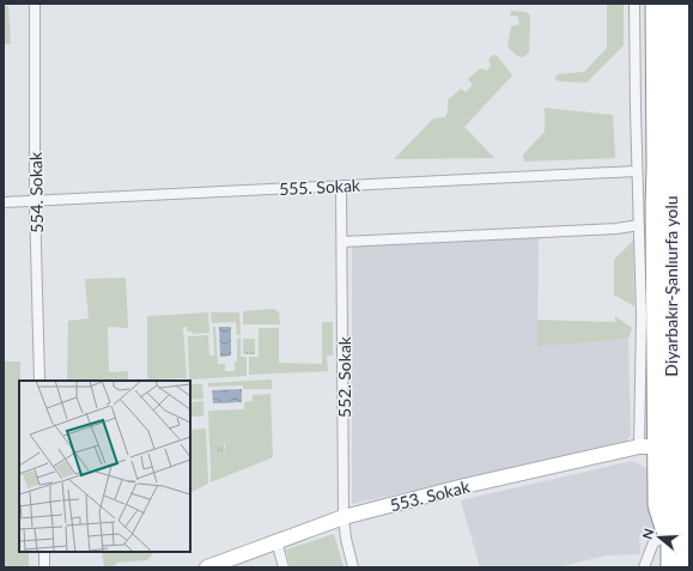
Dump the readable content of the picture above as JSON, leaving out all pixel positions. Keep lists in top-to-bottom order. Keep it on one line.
{"streets":{"highway":["Diyarbakır-Şanlıurfa yolu"],"street":["555. Sokak","554. Sokak","552. Sokak","553. Sokak"]},"crossings":[["555. Sokak","554. Sokak"],["555. Sokak","552. Sokak"],["552. Sokak","553. Sokak"]],"north":"left"}
